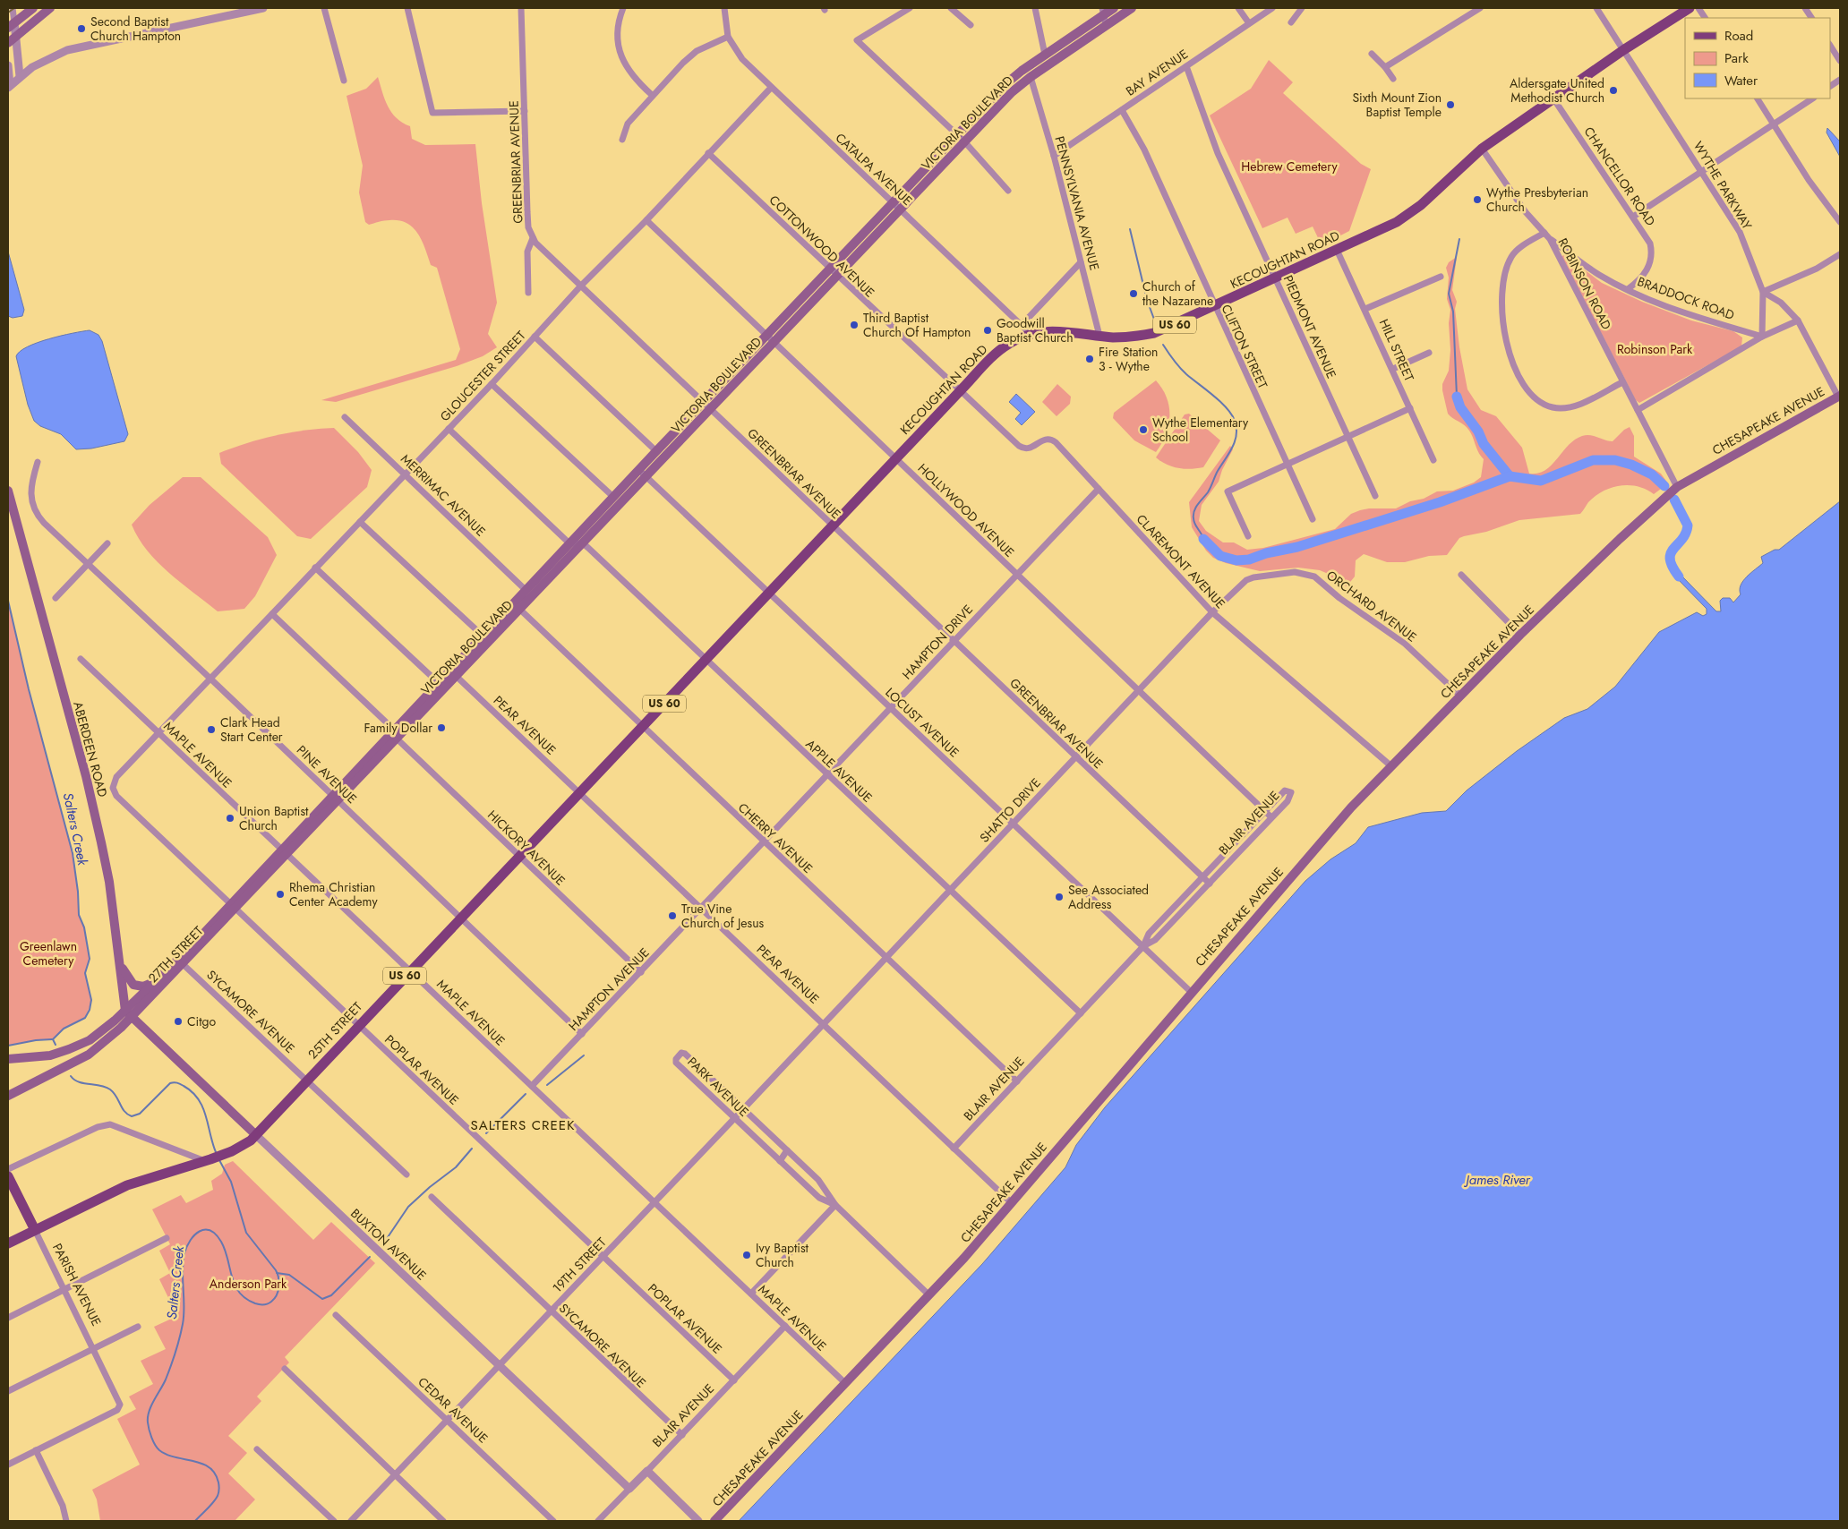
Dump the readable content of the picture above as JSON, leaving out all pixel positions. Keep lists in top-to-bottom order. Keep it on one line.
{"streets":{"main road":["VICTORIA BOULEVARD","KECOUGHTAN ROAD","US 60","CHESAPEAKE AVENUE","ABERDEEN ROAD","27TH STREET","25TH STREET","BUXTON AVENUE","PARISH AVENUE"],"street":["BAY AVENUE","GREENBRIAR AVENUE","CATALPA AVENUE","CHANCELLOR ROAD","WYTHE PARKWAY","PENNSYLVANIA AVENUE","COTTONWOOD AVENUE","ROBINSON ROAD","BRADDOCK ROAD","PIEDMONT AVENUE","CLIFTON STREET","HILL STREET","GLOUCESTER STREET","MERRIMAC AVENUE","HOLLYWOOD AVENUE","CLAREMONT AVENUE","ORCHARD AVENUE","HAMPTON DRIVE","LOCUST AVENUE","PEAR AVENUE","MAPLE AVENUE","APPLE AVENUE","PINE AVENUE","SHATTO DRIVE","BLAIR AVENUE","CHERRY AVENUE","HICKORY AVENUE","HAMPTON AVENUE","SYCAMORE AVENUE","POPLAR AVENUE","PARK AVENUE","19TH STREET","CEDAR AVENUE"]},"crossings":[["BAY AVENUE","PENNSYLVANIA AVENUE"],["BAY AVENUE","PIEDMONT AVENUE"],["BAY AVENUE","CLIFTON STREET"],["VICTORIA BOULEVARD","GREENBRIAR AVENUE"],["VICTORIA BOULEVARD","CATALPA AVENUE"],["VICTORIA BOULEVARD","PENNSYLVANIA AVENUE"],["VICTORIA BOULEVARD","COTTONWOOD AVENUE"],["VICTORIA BOULEVARD","MERRIMAC AVENUE"],["VICTORIA BOULEVARD","HOLLYWOOD AVENUE"],["VICTORIA BOULEVARD","LOCUST AVENUE"],["VICTORIA BOULEVARD","PEAR AVENUE"],["VICTORIA BOULEVARD","APPLE AVENUE"],["VICTORIA BOULEVARD","PINE AVENUE"],["VICTORIA BOULEVARD","CHERRY AVENUE"],["VICTORIA BOULEVARD","HICKORY AVENUE"],["VICTORIA BOULEVARD","27TH STREET"],["GREENBRIAR AVENUE","KECOUGHTAN ROAD"],["GREENBRIAR AVENUE","GLOUCESTER STREET"],["GREENBRIAR AVENUE","HAMPTON DRIVE"],["GREENBRIAR AVENUE","SHATTO DRIVE"],["GREENBRIAR AVENUE","BLAIR AVENUE"],["CATALPA AVENUE","KECOUGHTAN ROAD"],["CATALPA AVENUE","GLOUCESTER STREET"],["CHANCELLOR ROAD","KECOUGHTAN ROAD"],["CHANCELLOR ROAD","BRADDOCK ROAD"],["WYTHE PARKWAY","KECOUGHTAN ROAD"],["PENNSYLVANIA AVENUE","KECOUGHTAN ROAD"],["COTTONWOOD AVENUE","KECOUGHTAN ROAD"],["COTTONWOOD AVENUE","GLOUCESTER STREET"],["COTTONWOOD AVENUE","CLAREMONT AVENUE"],["KECOUGHTAN ROAD","ROBINSON ROAD"],["KECOUGHTAN ROAD","PIEDMONT AVENUE"],["KECOUGHTAN ROAD","CLIFTON STREET"],["KECOUGHTAN ROAD","HILL STREET"],["KECOUGHTAN ROAD","HOLLYWOOD AVENUE"],["KECOUGHTAN ROAD","CLAREMONT AVENUE"],["KECOUGHTAN ROAD","LOCUST AVENUE"],["KECOUGHTAN ROAD","APPLE AVENUE"],["KECOUGHTAN ROAD","CHERRY AVENUE"],["KECOUGHTAN ROAD","25TH STREET"],["ROBINSON ROAD","BRADDOCK ROAD"],["ROBINSON ROAD","CHESAPEAKE AVENUE"],["GLOUCESTER STREET","MERRIMAC AVENUE"],["GLOUCESTER STREET","HOLLYWOOD AVENUE"],["GLOUCESTER STREET","MAPLE AVENUE"],["GLOUCESTER STREET","PINE AVENUE"],["GLOUCESTER STREET","HICKORY AVENUE"],["GLOUCESTER STREET","POPLAR AVENUE"],["CHESAPEAKE AVENUE","CLAREMONT AVENUE"],["CHESAPEAKE AVENUE","ORCHARD AVENUE"],["CHESAPEAKE AVENUE","LOCUST AVENUE"],["CHESAPEAKE AVENUE","PEAR AVENUE"],["CHESAPEAKE AVENUE","MAPLE AVENUE"],["CHESAPEAKE AVENUE","PARK AVENUE"],["HOLLYWOOD AVENUE","HAMPTON DRIVE"],["HOLLYWOOD AVENUE","SHATTO DRIVE"],["HOLLYWOOD AVENUE","BLAIR AVENUE"],["CLAREMONT AVENUE","ORCHARD AVENUE"],["CLAREMONT AVENUE","HAMPTON DRIVE"],["CLAREMONT AVENUE","SHATTO DRIVE"],["ORCHARD AVENUE","SHATTO DRIVE"],["HAMPTON DRIVE","LOCUST AVENUE"],["HAMPTON DRIVE","PEAR AVENUE"],["HAMPTON DRIVE","APPLE AVENUE"],["HAMPTON DRIVE","CHERRY AVENUE"],["HAMPTON DRIVE","HAMPTON AVENUE"],["LOCUST AVENUE","SHATTO DRIVE"],["LOCUST AVENUE","BLAIR AVENUE"],["PEAR AVENUE","SHATTO DRIVE"],["PEAR AVENUE","BLAIR AVENUE"],["PEAR AVENUE","HAMPTON AVENUE"],["PEAR AVENUE","25TH STREET"],["PEAR AVENUE","19TH STREET"],["ABERDEEN ROAD","27TH STREET"],["ABERDEEN ROAD","BUXTON AVENUE"],["MAPLE AVENUE","BLAIR AVENUE"],["MAPLE AVENUE","27TH STREET"],["MAPLE AVENUE","HAMPTON AVENUE"],["MAPLE AVENUE","25TH STREET"],["MAPLE AVENUE","19TH STREET"],["APPLE AVENUE","SHATTO DRIVE"],["APPLE AVENUE","BLAIR AVENUE"],["PINE AVENUE","27TH STREET"],["PINE AVENUE","HAMPTON AVENUE"],["PINE AVENUE","25TH STREET"],["SHATTO DRIVE","CHERRY AVENUE"],["SHATTO DRIVE","19TH STREET"],["BLAIR AVENUE","CHERRY AVENUE"],["BLAIR AVENUE","SYCAMORE AVENUE"],["BLAIR AVENUE","POPLAR AVENUE"],["BLAIR AVENUE","BUXTON AVENUE"],["HICKORY AVENUE","HAMPTON AVENUE"],["HICKORY AVENUE","25TH STREET"],["27TH STREET","SYCAMORE AVENUE"],["27TH STREET","POPLAR AVENUE"],["27TH STREET","BUXTON AVENUE"],["SYCAMORE AVENUE","25TH STREET"],["SYCAMORE AVENUE","19TH STREET"],["25TH STREET","POPLAR AVENUE"],["25TH STREET","BUXTON AVENUE"],["25TH STREET","PARISH AVENUE"],["POPLAR AVENUE","19TH STREET"],["PARK AVENUE","19TH STREET"],["BUXTON AVENUE","19TH STREET"],["19TH STREET","CEDAR AVENUE"]],"districts":["SALTERS CREEK"],"water":["Salters Creek","James River"],"parks":["Hebrew Cemetery","Robinson Park","Greenlawn Cemetery","Anderson Park"],"places":["Second Baptist Church Hampton","Aldersgate United Methodist Church","Sixth Mount Zion Baptist Temple","Wythe Presbyterian Church","Church of the Nazarene","Third Baptist Church Of Hampton","Goodwill Baptist Church","Fire Station 3 - Wythe","Wythe Elementary School","Family Dollar","Clark Head Start Center","Union Baptist Church","Rhema Christian Center Academy","See Associated Address","True Vine Church of Jesus","Citgo","Ivy Baptist Church"],"legend":["Road","Park","Water"]}
